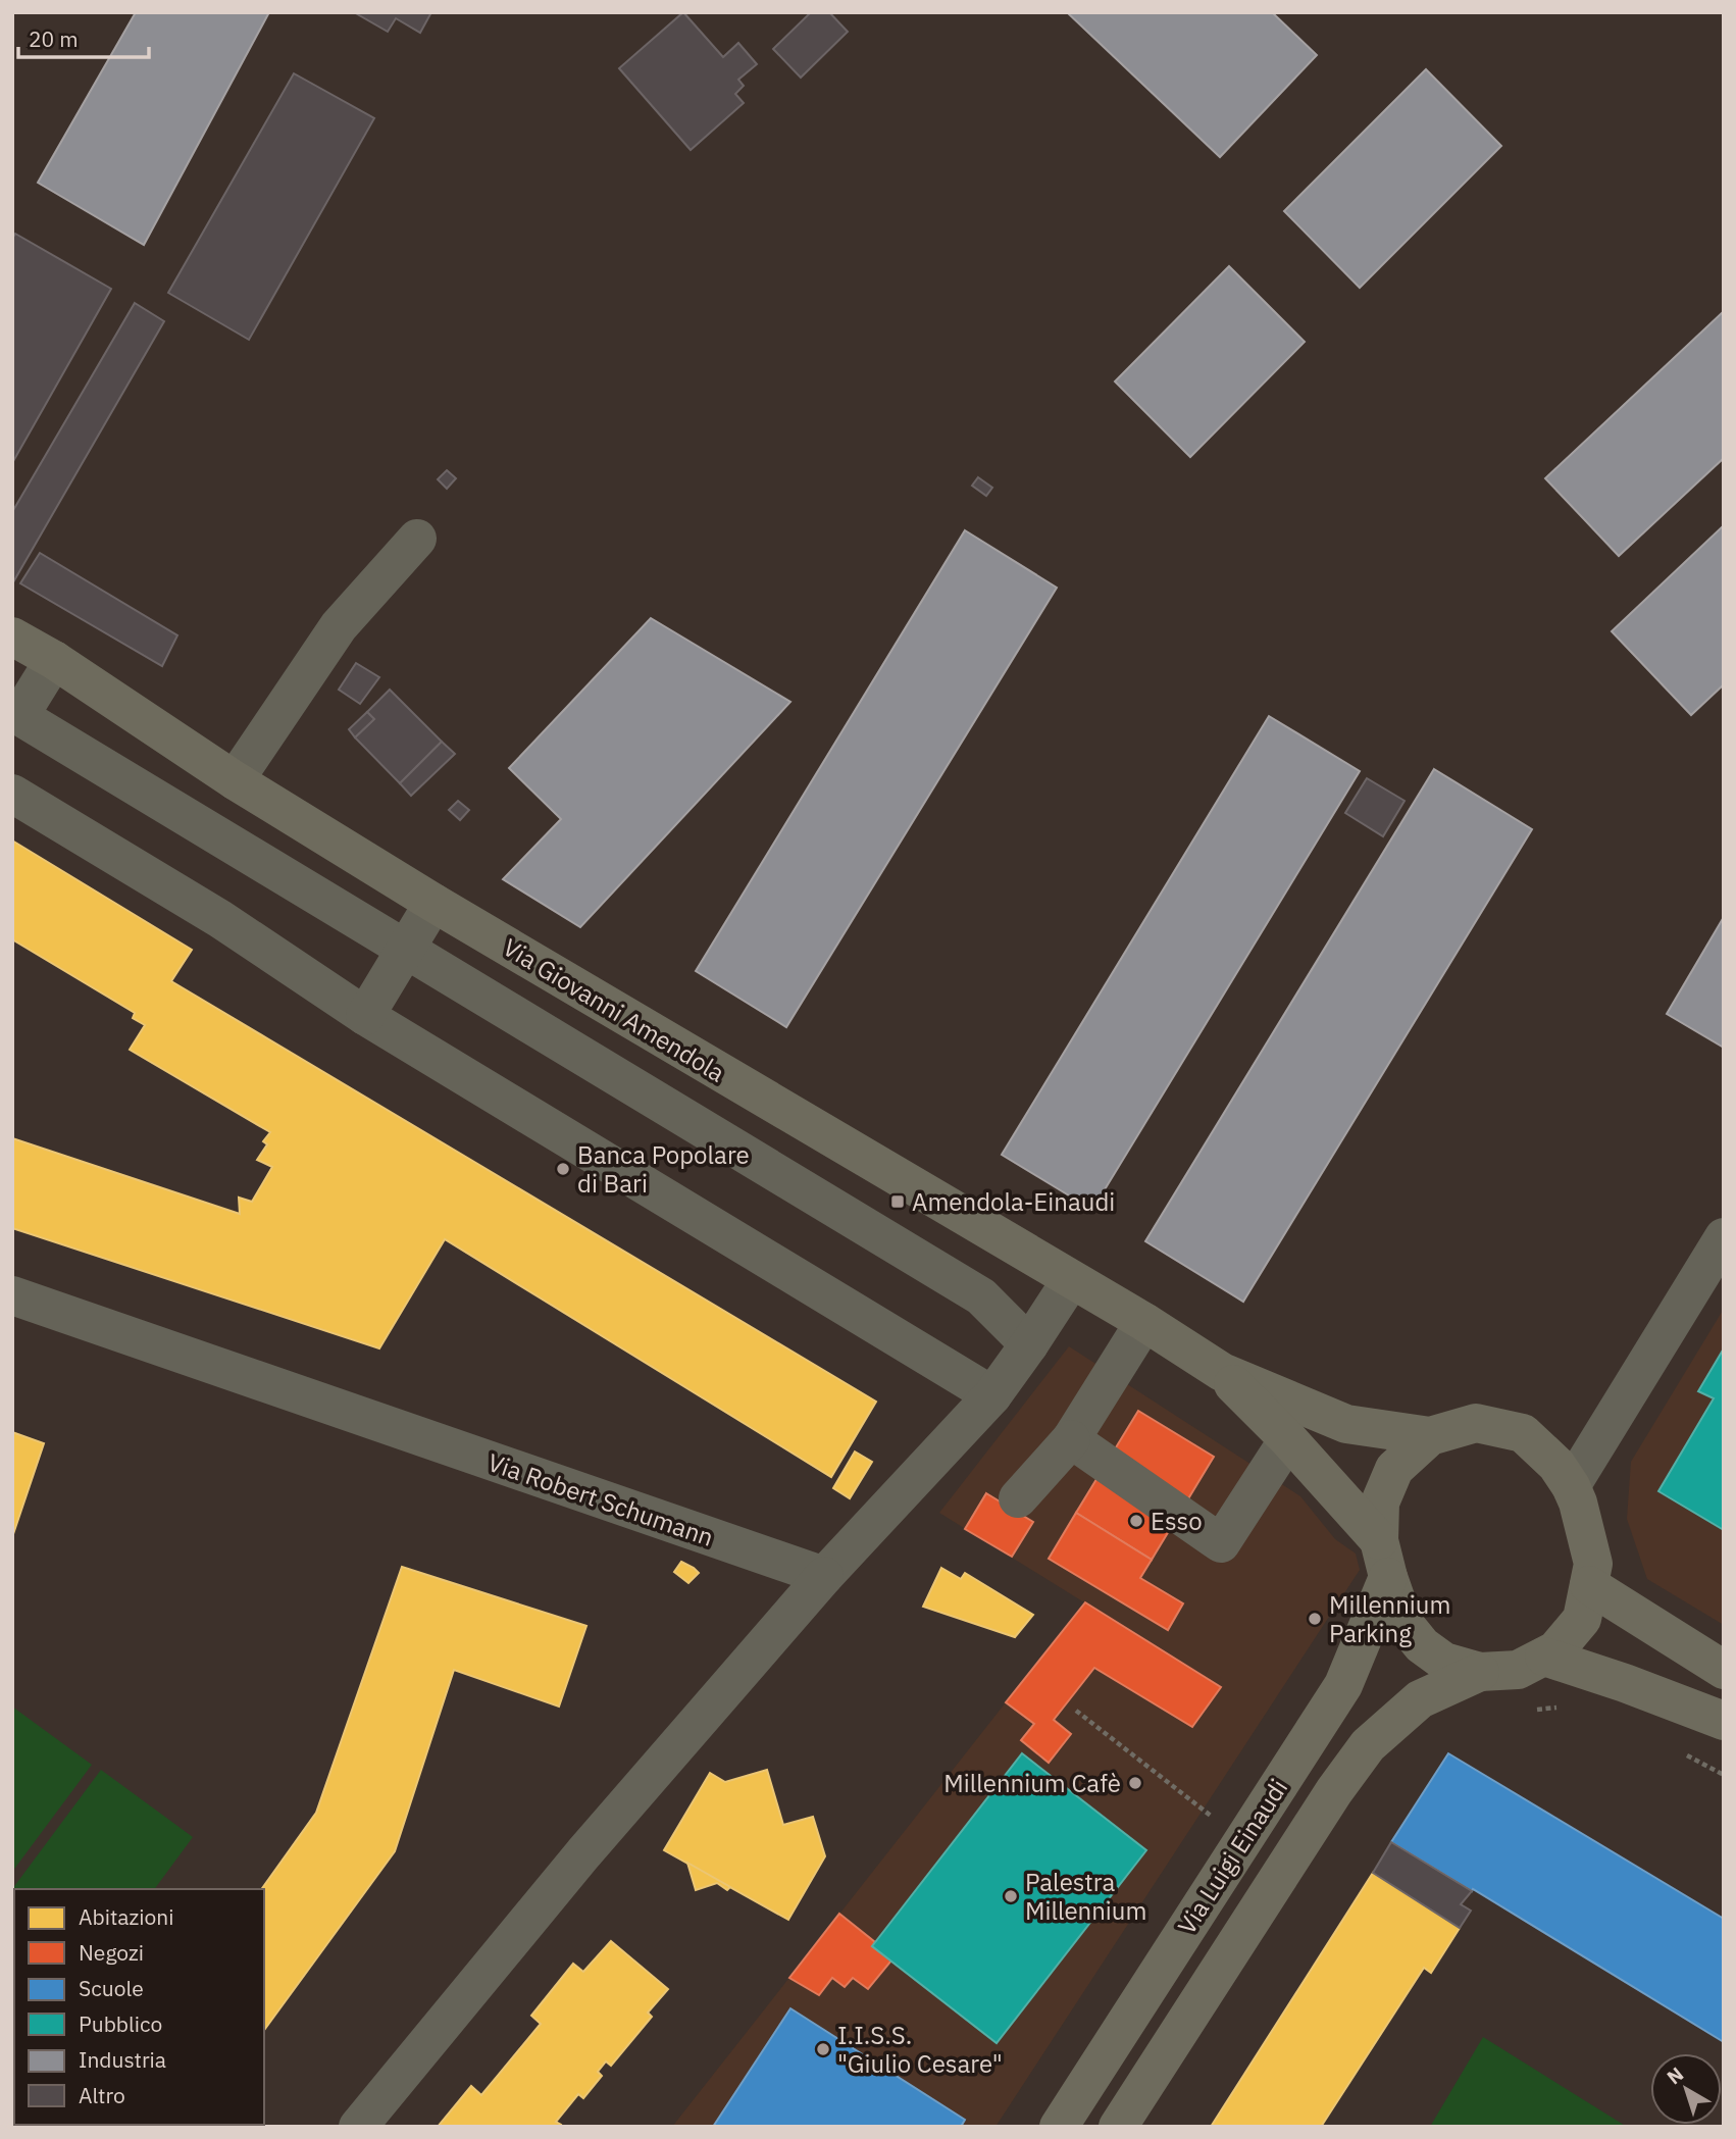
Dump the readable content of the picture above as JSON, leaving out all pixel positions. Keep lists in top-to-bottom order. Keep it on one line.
{"streets":{"main road":["Via Giovanni Amendola","Via Luigi Einaudi"],"street":["Via Robert Schumann"]},"crossings":[["Via Giovanni Amendola","Via Luigi Einaudi"]],"places":{"other":["Banca Popolare di Bari","Esso","Millennium Parking","Millennium Cafè","Palestra Millennium","I.I.S.S. \"Giulio Cesare\""],"transit":["Amendola-Einaudi"]},"legend":["Abitazioni","Negozi","Scuole","Pubblico","Industria","Altro"],"scale_bar":"20 m","north":"top left"}
